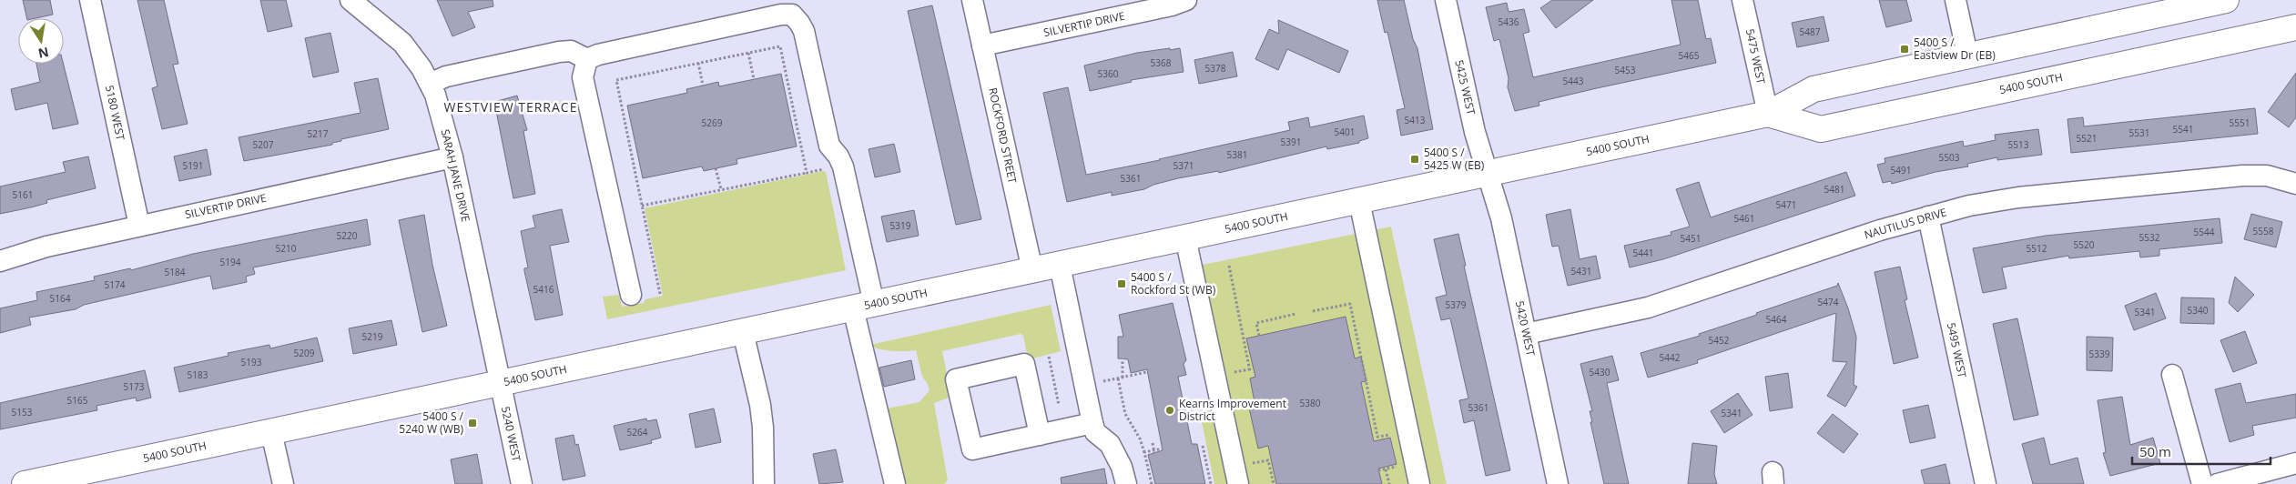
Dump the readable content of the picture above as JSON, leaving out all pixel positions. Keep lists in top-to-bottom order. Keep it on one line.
{"streets":{"main road":["5400 SOUTH"],"street":["SILVERTIP DRIVE","5475 WEST","5425 WEST","5180 WEST","ROCKFORD STREET","SARAH JANE DRIVE","NAUTILUS DRIVE","5420 WEST","5495 WEST","5240 WEST"]},"crossings":[["SILVERTIP DRIVE","5180 WEST"],["SILVERTIP DRIVE","ROCKFORD STREET"],["SILVERTIP DRIVE","SARAH JANE DRIVE"],["5475 WEST","5400 SOUTH"],["5400 SOUTH","5425 WEST"],["5400 SOUTH","ROCKFORD STREET"],["5400 SOUTH","SARAH JANE DRIVE"],["5400 SOUTH","5420 WEST"],["5400 SOUTH","5240 WEST"],["5425 WEST","5420 WEST"],["SARAH JANE DRIVE","5240 WEST"],["NAUTILUS DRIVE","5420 WEST"],["NAUTILUS DRIVE","5495 WEST"]],"districts":["WESTVIEW TERRACE"],"places":{"transit":["5400 S / Eastview Dr (EB)","5400 S / 5425 W (EB)","5400 S / Rockford St (WB)","5400 S / 5240 W (WB)"],"other":["Kearns Improvement District"]},"house_numbers":["5436","5487","5465","5368","5378","5453","5360","5443","5413","5269","5551","5541","5401","5531","5217","5521","5391","5207","5513","5381","5503","5191","5371","5491","5361","5481","5161","5471","5461","5319","5558","5544","5220","5532","5451","5520","5210","5512","5441","5194","5431","5184","5174","5416","5164","5474","5379","5340","5341","5464","5219","5452","5209","5339","5442","5193","5430","5183","5173","5165","5380","5361","5153","5341","5264"],"scale_bar":"50 m","north":"bottom"}
